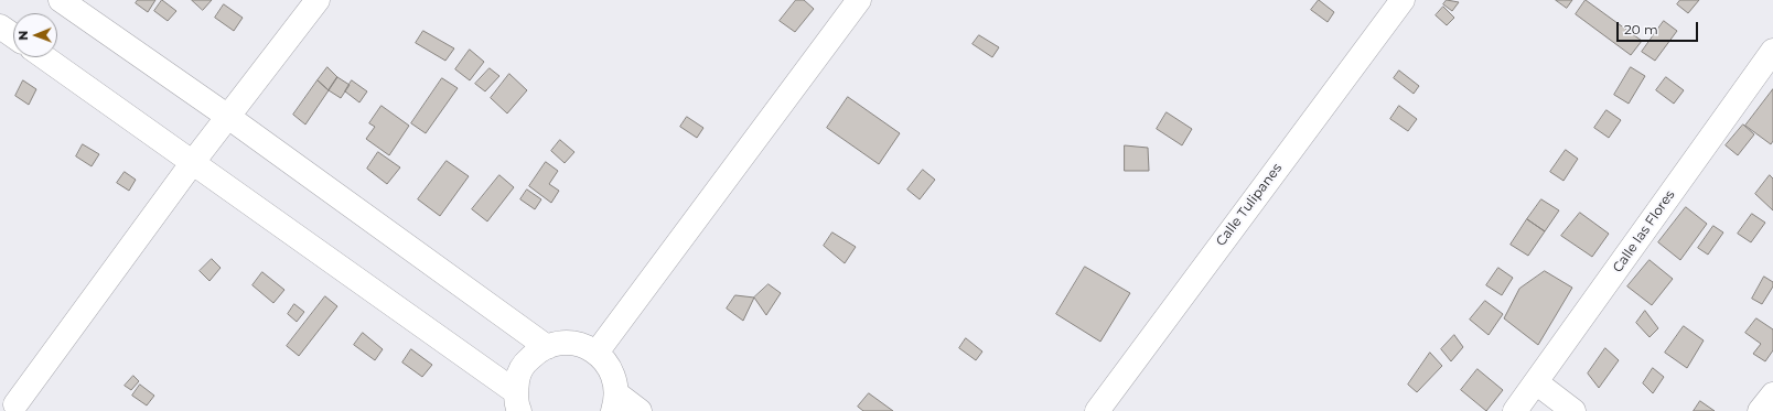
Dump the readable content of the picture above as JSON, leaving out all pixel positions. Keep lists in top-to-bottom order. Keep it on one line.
{"streets":{"street":["Calle Tulipanes","Calle las Flores"]},"scale_bar":"20 m","north":"left"}
